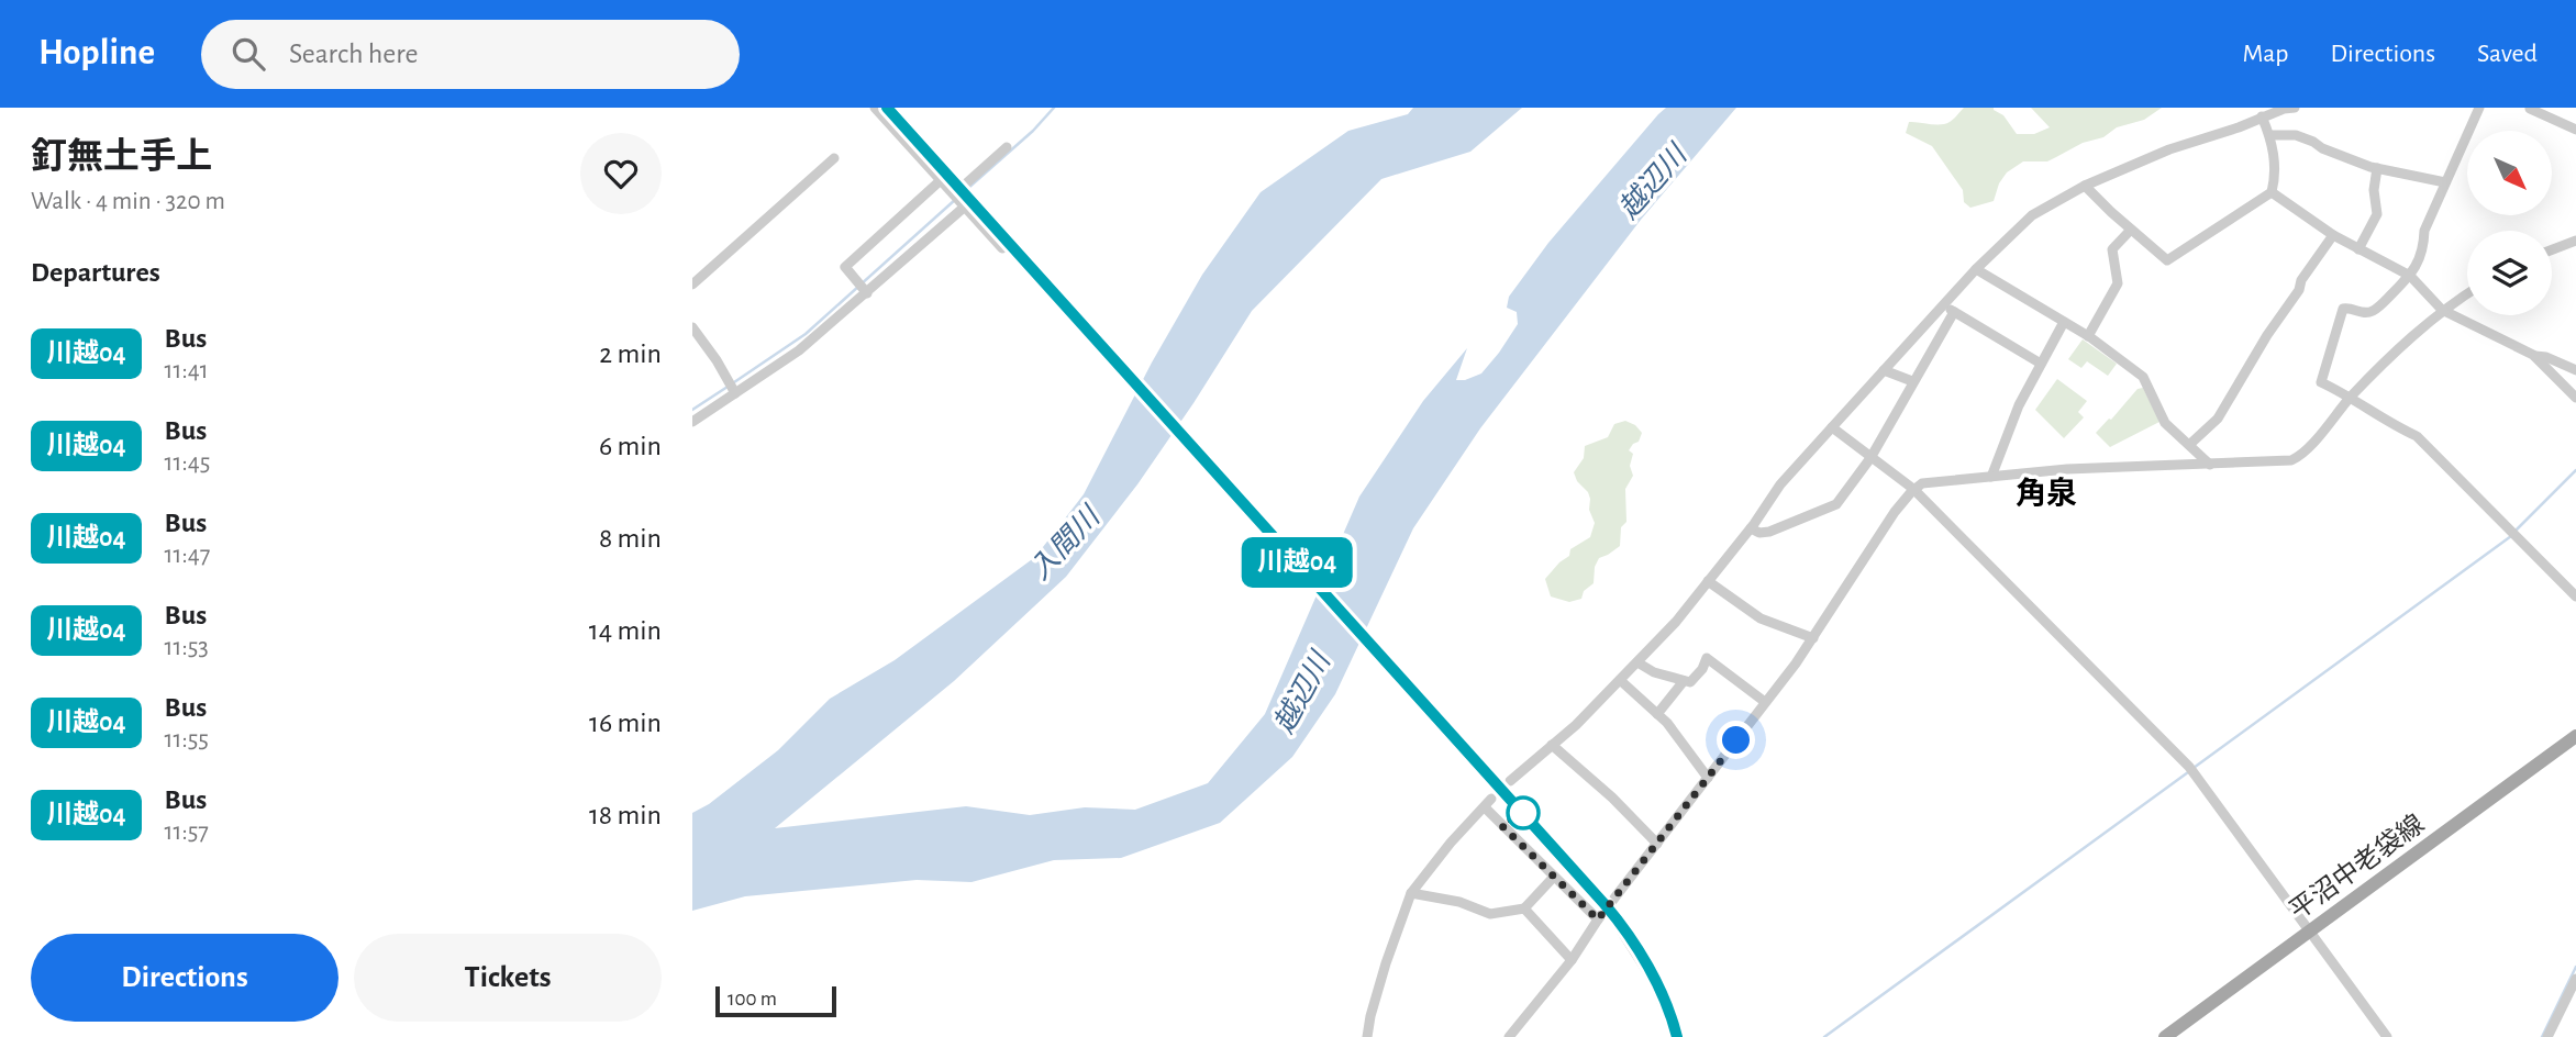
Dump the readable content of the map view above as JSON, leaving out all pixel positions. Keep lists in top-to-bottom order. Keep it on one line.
{"streets":{"main road":["平沼中老袋線"]},"districts":["角泉"],"water":["越辺川","入間川"],"lines":["bus line 川越04"],"scale_bar":"100 m","north":"bottom right","page":{"header":"Hopline","search":"Search here","nav":["Map","Directions","Saved"],"heading":[["釘無土手上","Walk · 4 min · 320 m"],"Departures"],"on_map":"川越04","list":[{"mark":"川越04","name":"Bus","note":"11:41","value":"2 min"},{"mark":"川越04","name":"Bus","note":"11:45","value":"6 min"},{"mark":"川越04","name":"Bus","note":"11:47","value":"8 min"},{"mark":"川越04","name":"Bus","note":"11:53","value":"14 min"},{"mark":"川越04","name":"Bus","note":"11:55","value":"16 min"},{"mark":"川越04","name":"Bus","note":"11:57","value":"18 min"}],"buttons":["Directions","Tickets"],"scale":"100 m"}}
